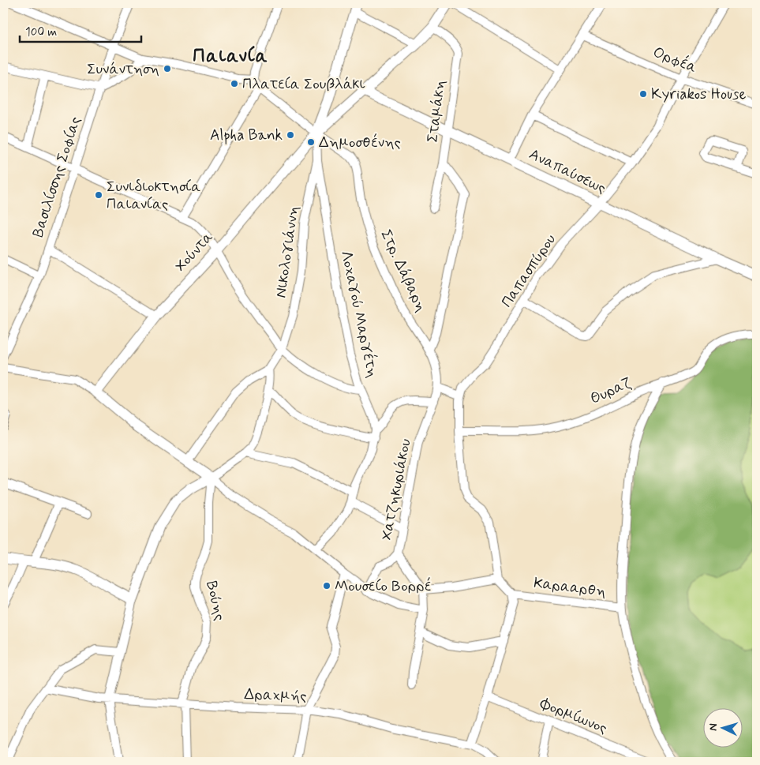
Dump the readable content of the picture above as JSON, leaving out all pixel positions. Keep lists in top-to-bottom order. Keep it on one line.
{"streets":{"street":["Ορφέα","Σταμάκη","Αναπαύσεως","Βασιλίσσης Σοφίας","Χούντα","Νικολογιάννη","Στρ. Δάβαρη","Παπασπύρου","Λοχαγού Μαργέτη","Θυραζ","Χατζηκυριάκου","Καρααρθη","Βούης","Δραχμής","Φορμίωνος"]},"crossings":[["Ορφέα","Παπασπύρου"],["Σταμάκη","Αναπαύσεως"],["Αναπαύσεως","Παπασπύρου"],["Χούντα","Νικολογιάννη"],["Χούντα","Στρ. Δάβαρη"],["Νικολογιάννη","Στρ. Δάβαρη"],["Νικολογιάννη","Λοχαγού Μαργέτη"],["Νικολογιάννη","Βούης"],["Στρ. Δάβαρη","Χατζηκυριάκου"],["Βούης","Δραχμής"]],"districts":["Παιανία"],"places":["Συνάντηση","Πλατεία Σουβλάκι","Kyriakos House","Alpha Bank","Δημοσθένης","Συνιδιοκτησία Παιανίας","Μουσείο Βορρέ"],"scale_bar":"100 m","north":"left"}
